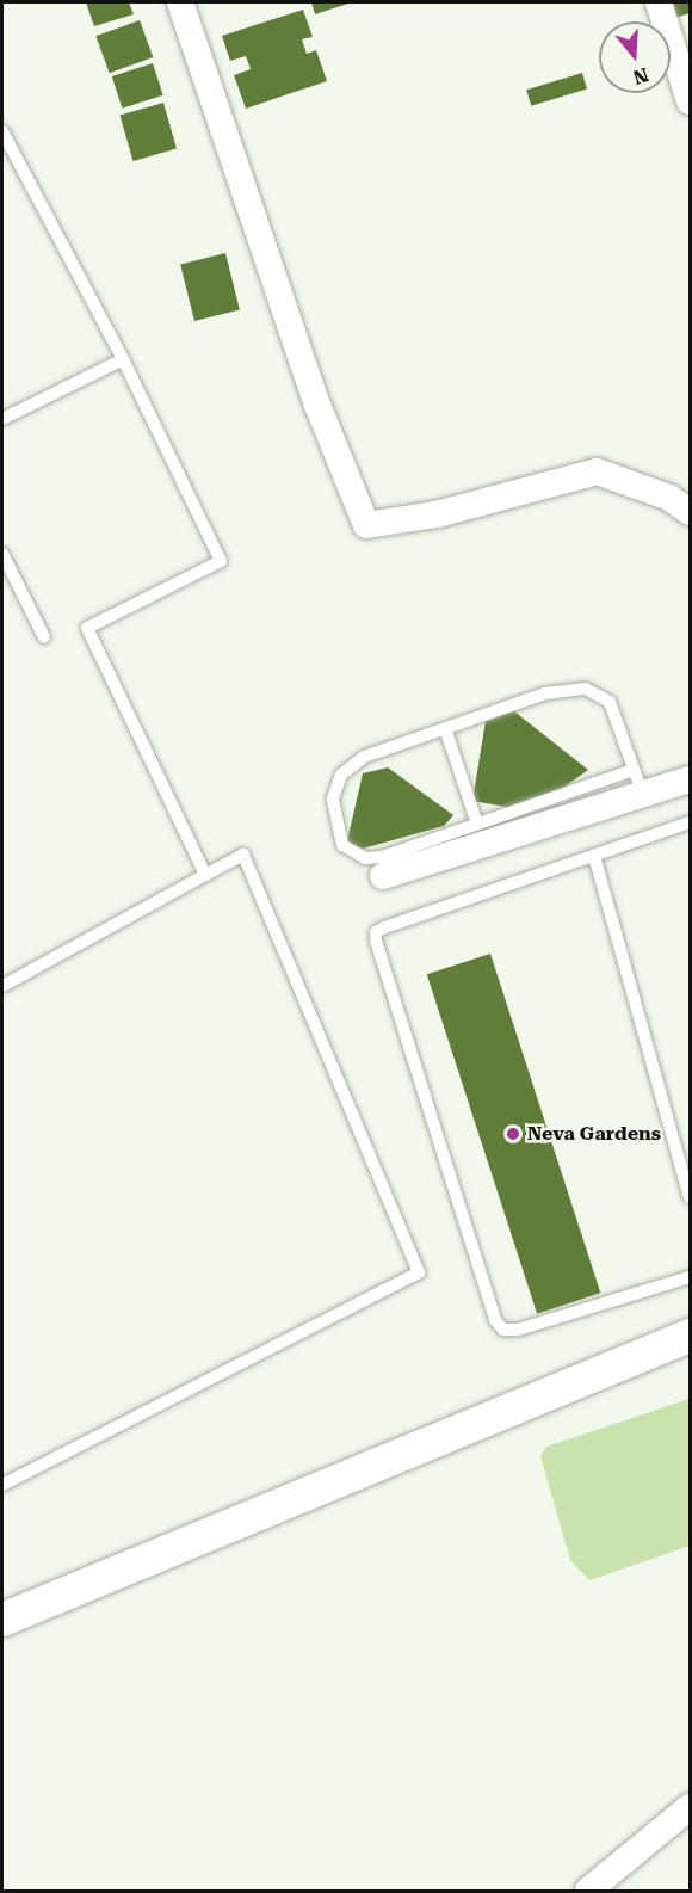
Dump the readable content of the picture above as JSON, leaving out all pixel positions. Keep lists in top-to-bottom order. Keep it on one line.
{"places":["Neva Gardens"],"north":"bottom"}
